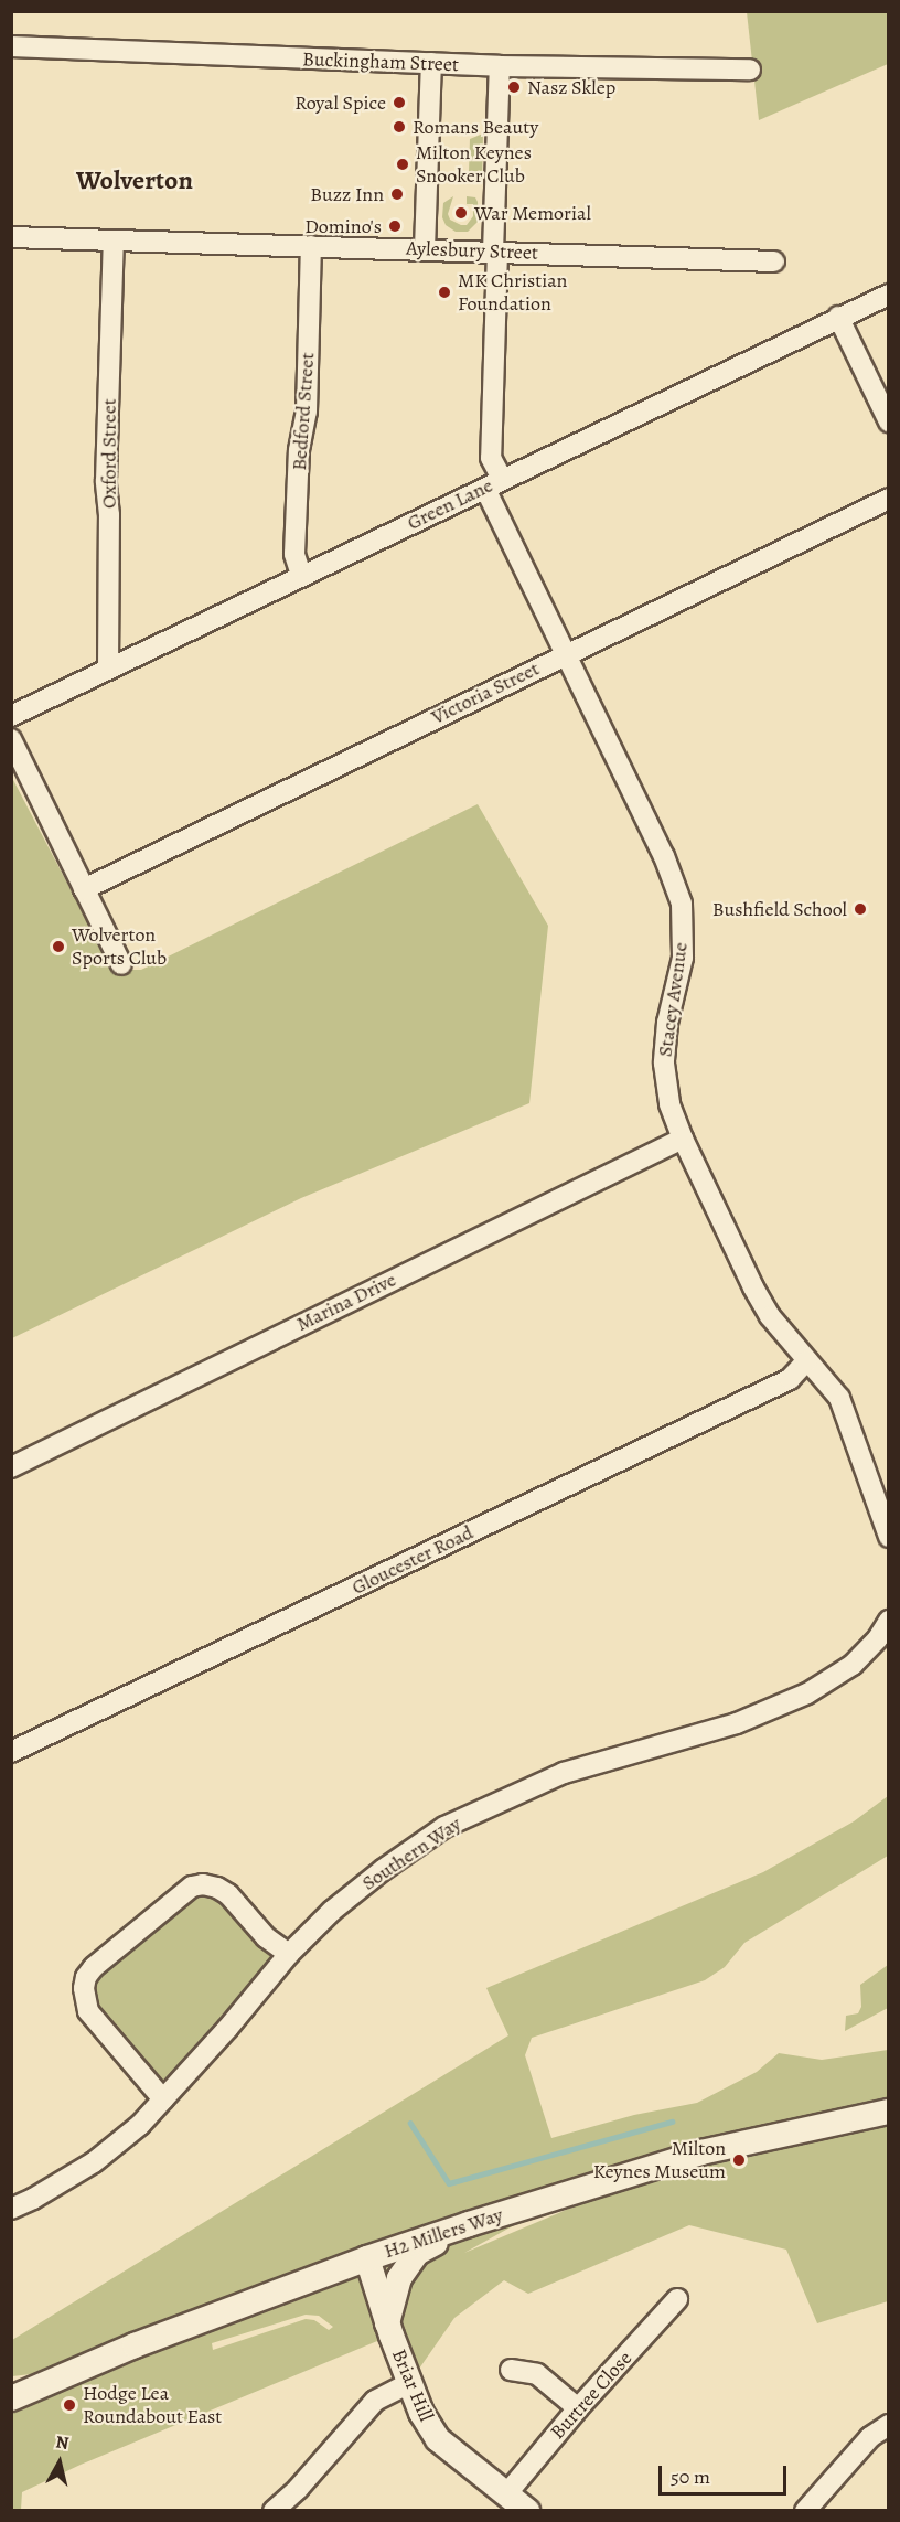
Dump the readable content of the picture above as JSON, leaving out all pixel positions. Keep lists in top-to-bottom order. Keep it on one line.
{"streets":{"street":["Buckingham Street","Aylesbury Street","Bedford Street","Oxford Street","Green Lane","Victoria Street","Stacey Avenue","Marina Drive","Gloucester Road","Southern Way","H2 Millers Way","Briar Hill","Burtree Close"]},"crossings":[["Buckingham Street","Stacey Avenue"],["Aylesbury Street","Bedford Street"],["Aylesbury Street","Oxford Street"],["Aylesbury Street","Stacey Avenue"],["Bedford Street","Green Lane"],["Oxford Street","Green Lane"],["Green Lane","Stacey Avenue"],["Victoria Street","Stacey Avenue"],["Stacey Avenue","Marina Drive"],["Stacey Avenue","Gloucester Road"],["H2 Millers Way","Briar Hill"],["Briar Hill","Burtree Close"]],"districts":["Wolverton"],"places":["Nasz Sklep","Royal Spice","Romans Beauty","Milton Keynes Snooker Club","Buzz Inn","War Memorial","Domino's","MK Christian Foundation","Bushfield School","Wolverton Sports Club","Milton Keynes Museum","Hodge Lea Roundabout East"],"scale_bar":"50 m","north":"top"}
